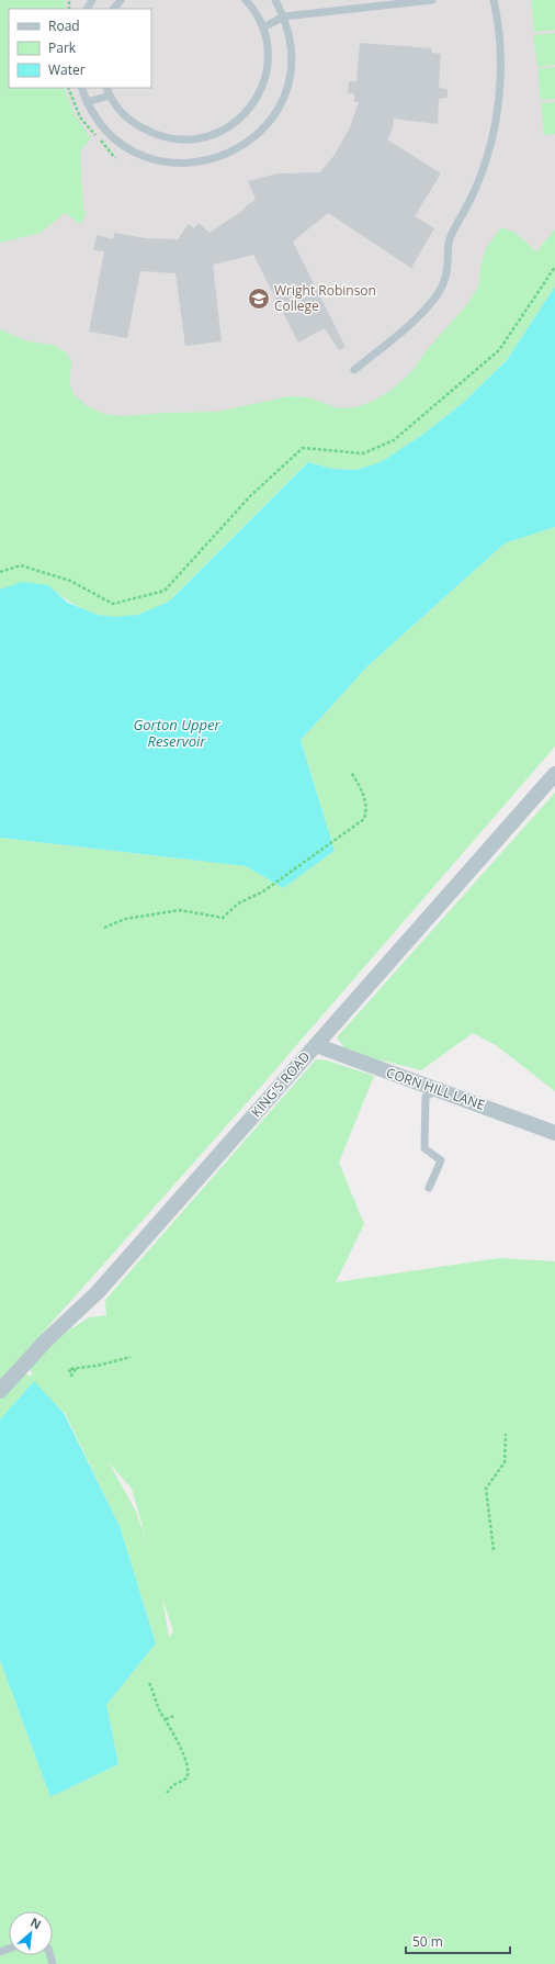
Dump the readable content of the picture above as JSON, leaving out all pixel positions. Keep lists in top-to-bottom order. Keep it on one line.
{"streets":{"street":["KING'S ROAD","CORN HILL LANE"]},"crossings":[["KING'S ROAD","CORN HILL LANE"]],"water":["Gorton Upper Reservoir"],"places":{"school or university":["Wright Robinson College"]},"legend":["Road","Park","Water"],"scale_bar":"50 m","north":"top right"}
